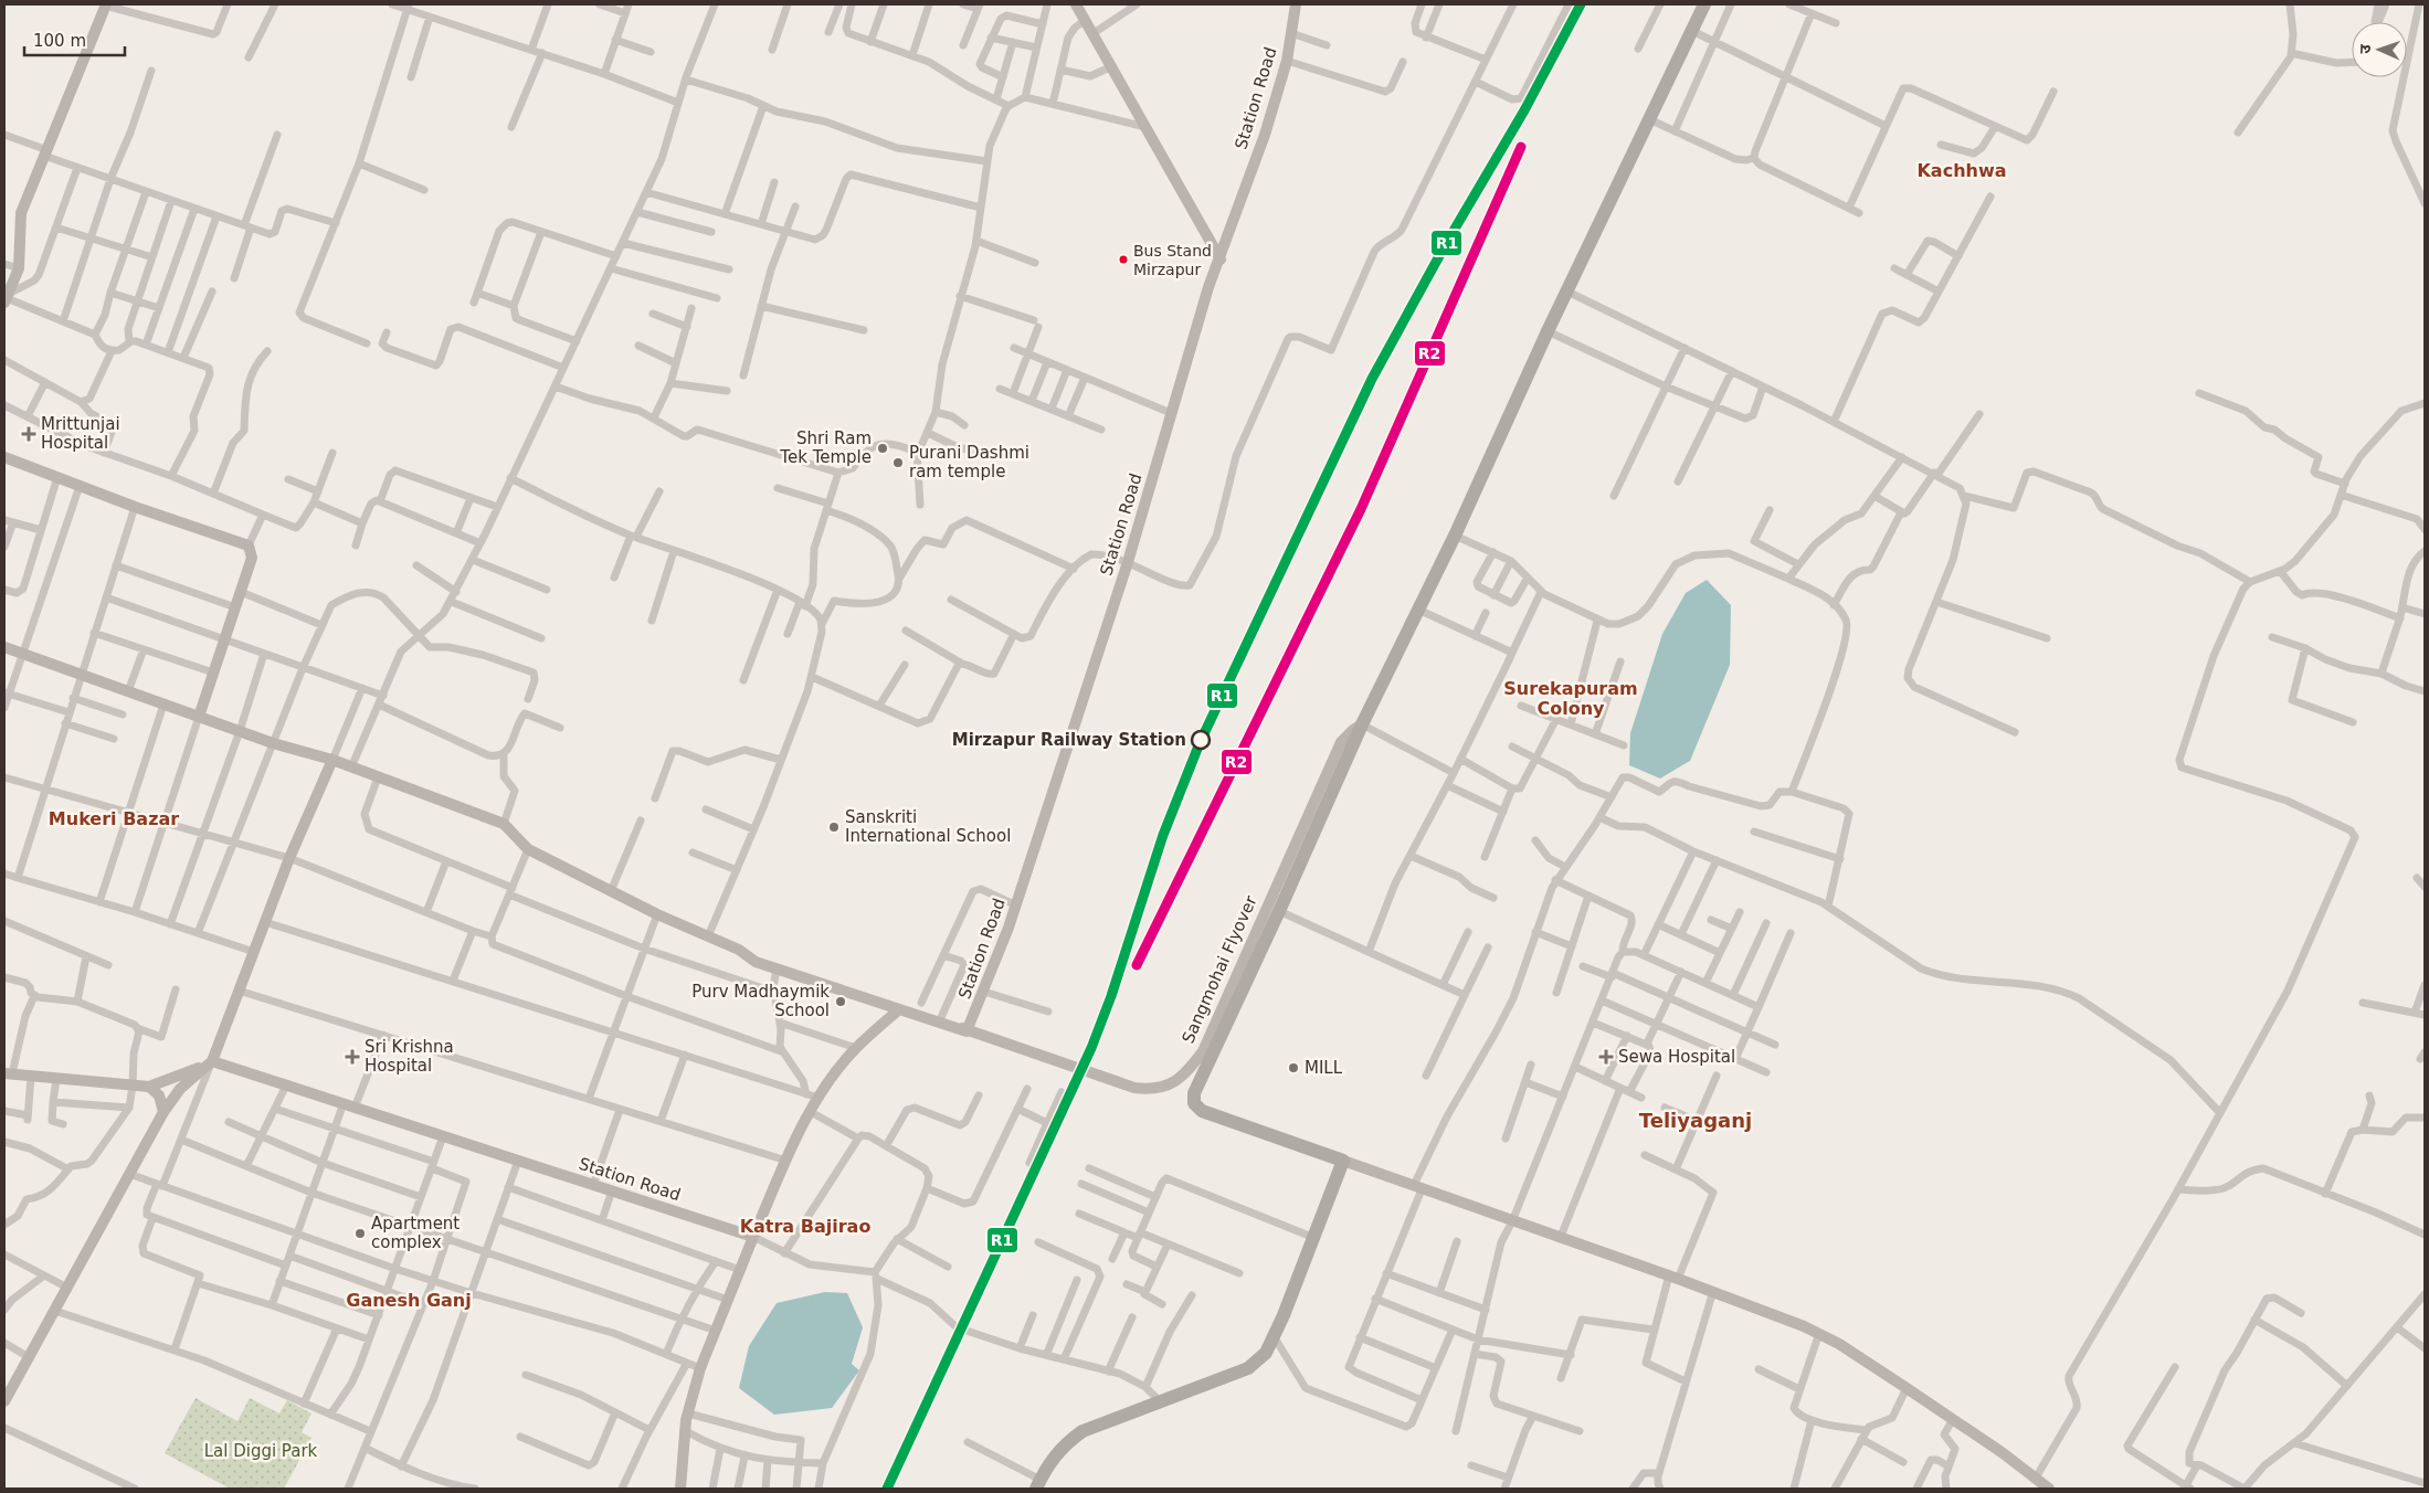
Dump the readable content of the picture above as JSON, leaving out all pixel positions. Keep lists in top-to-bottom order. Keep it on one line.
{"streets":{"street":["Station Road","Sangmohai Flyover"]},"crossings":[["Station Road","Sangmohai Flyover"]],"districts":["Kachhwa","Surekapuram Colony","Mukeri Bazar","Teliyaganj","Katra Bajirao","Ganesh Ganj"],"parks":["Lal Diggi Park"],"places":{"other":["Bus Stand Mirzapur","Shri Ram Tek Temple","Purani Dashmi ram temple","Mirzapur Railway Station","Sanskriti International School","Purv Madhaymik School","MILL","Apartment complex"],"health":["Mrittunjai Hospital","Sri Krishna Hospital","Sewa Hospital"]},"lines":["transit line R1","transit line R2"],"scale_bar":"100 m","north":"left"}
